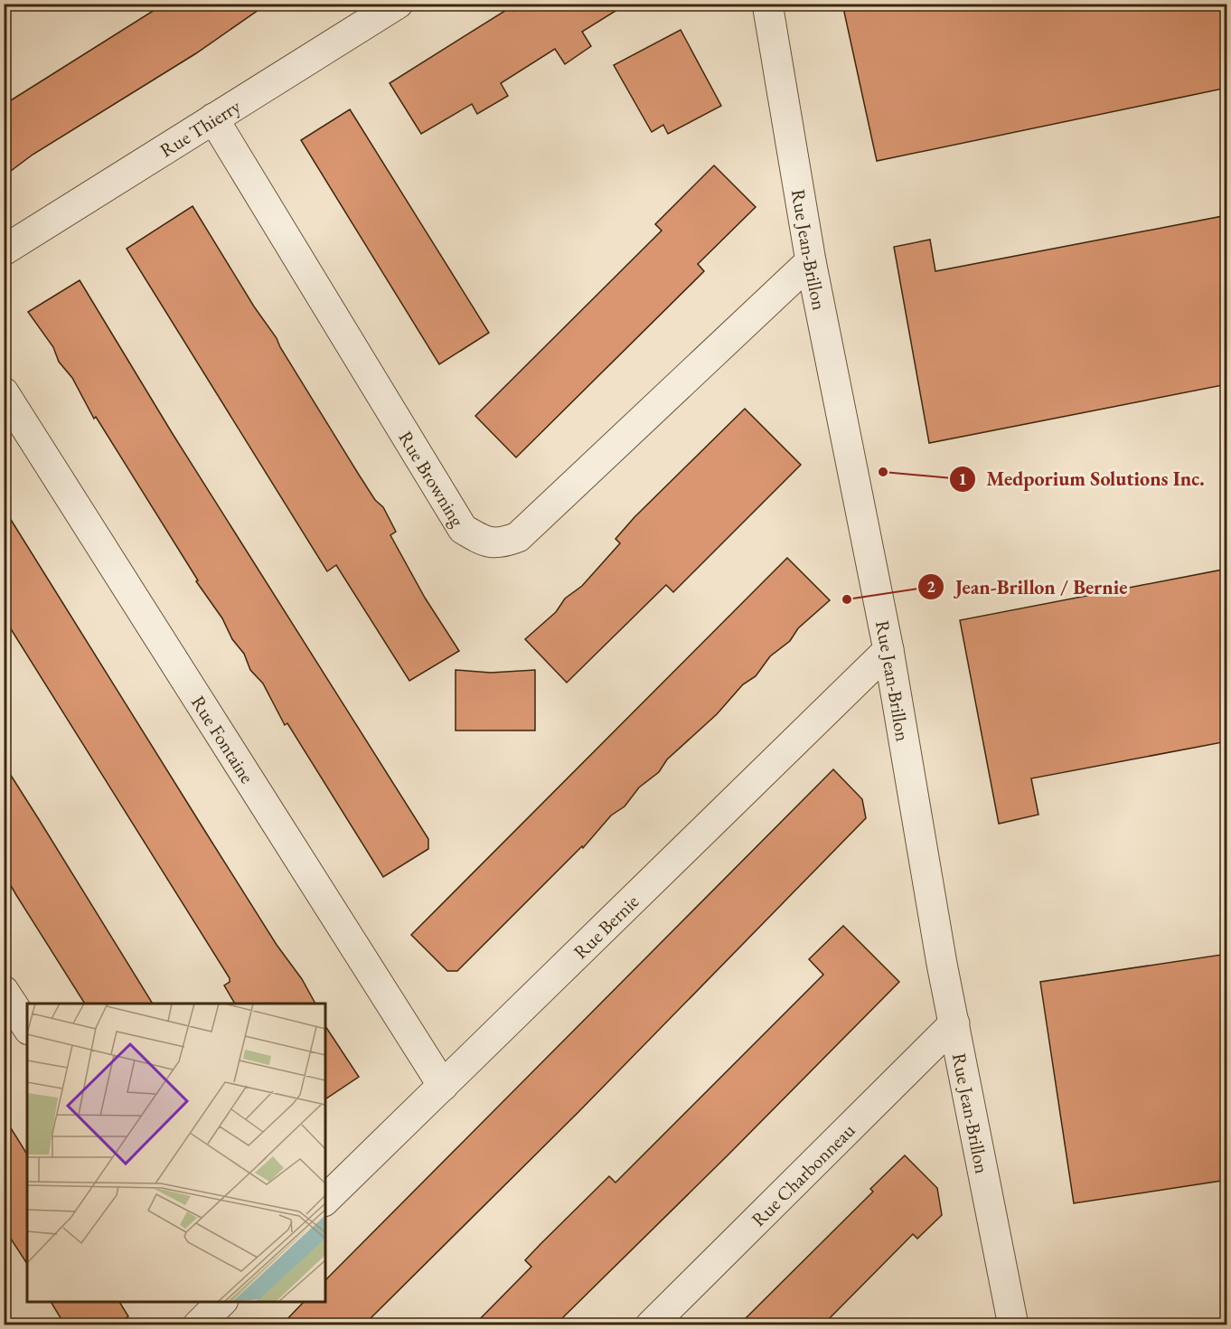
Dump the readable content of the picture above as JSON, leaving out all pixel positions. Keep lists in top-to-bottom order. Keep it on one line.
{"streets":{"street":["Rue Thierry","Rue Jean-Brillon","Rue Browning","Rue Fontaine","Rue Bernie","Rue Charbonneau"]},"crossings":[["Rue Thierry","Rue Browning"],["Rue Jean-Brillon","Rue Browning"],["Rue Jean-Brillon","Rue Bernie"],["Rue Jean-Brillon","Rue Charbonneau"],["Rue Fontaine","Rue Bernie"]],"places":["Medporium Solutions Inc.","Jean-Brillon / Bernie"]}
